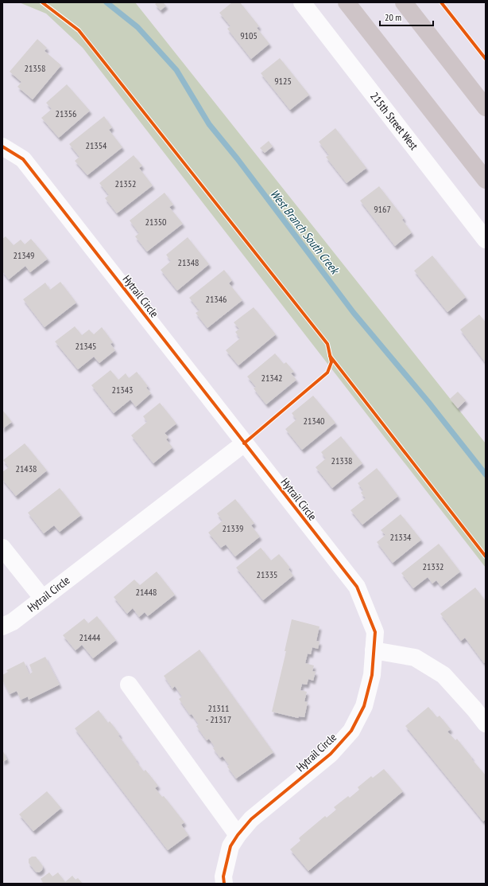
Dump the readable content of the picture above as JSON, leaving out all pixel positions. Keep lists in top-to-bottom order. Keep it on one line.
{"streets":{"street":["215th Street West","Hytrail Circle"]},"water":["West Branch South Creek"],"house_numbers":["9105","21358","9125","21356","21354","21352","9167","21350","21349","21348","21346","21345","21342","21343","21340","21338","21438","21339","21334","21332","21335","21448","21444","21311 - 21317"],"scale_bar":"20 m"}
